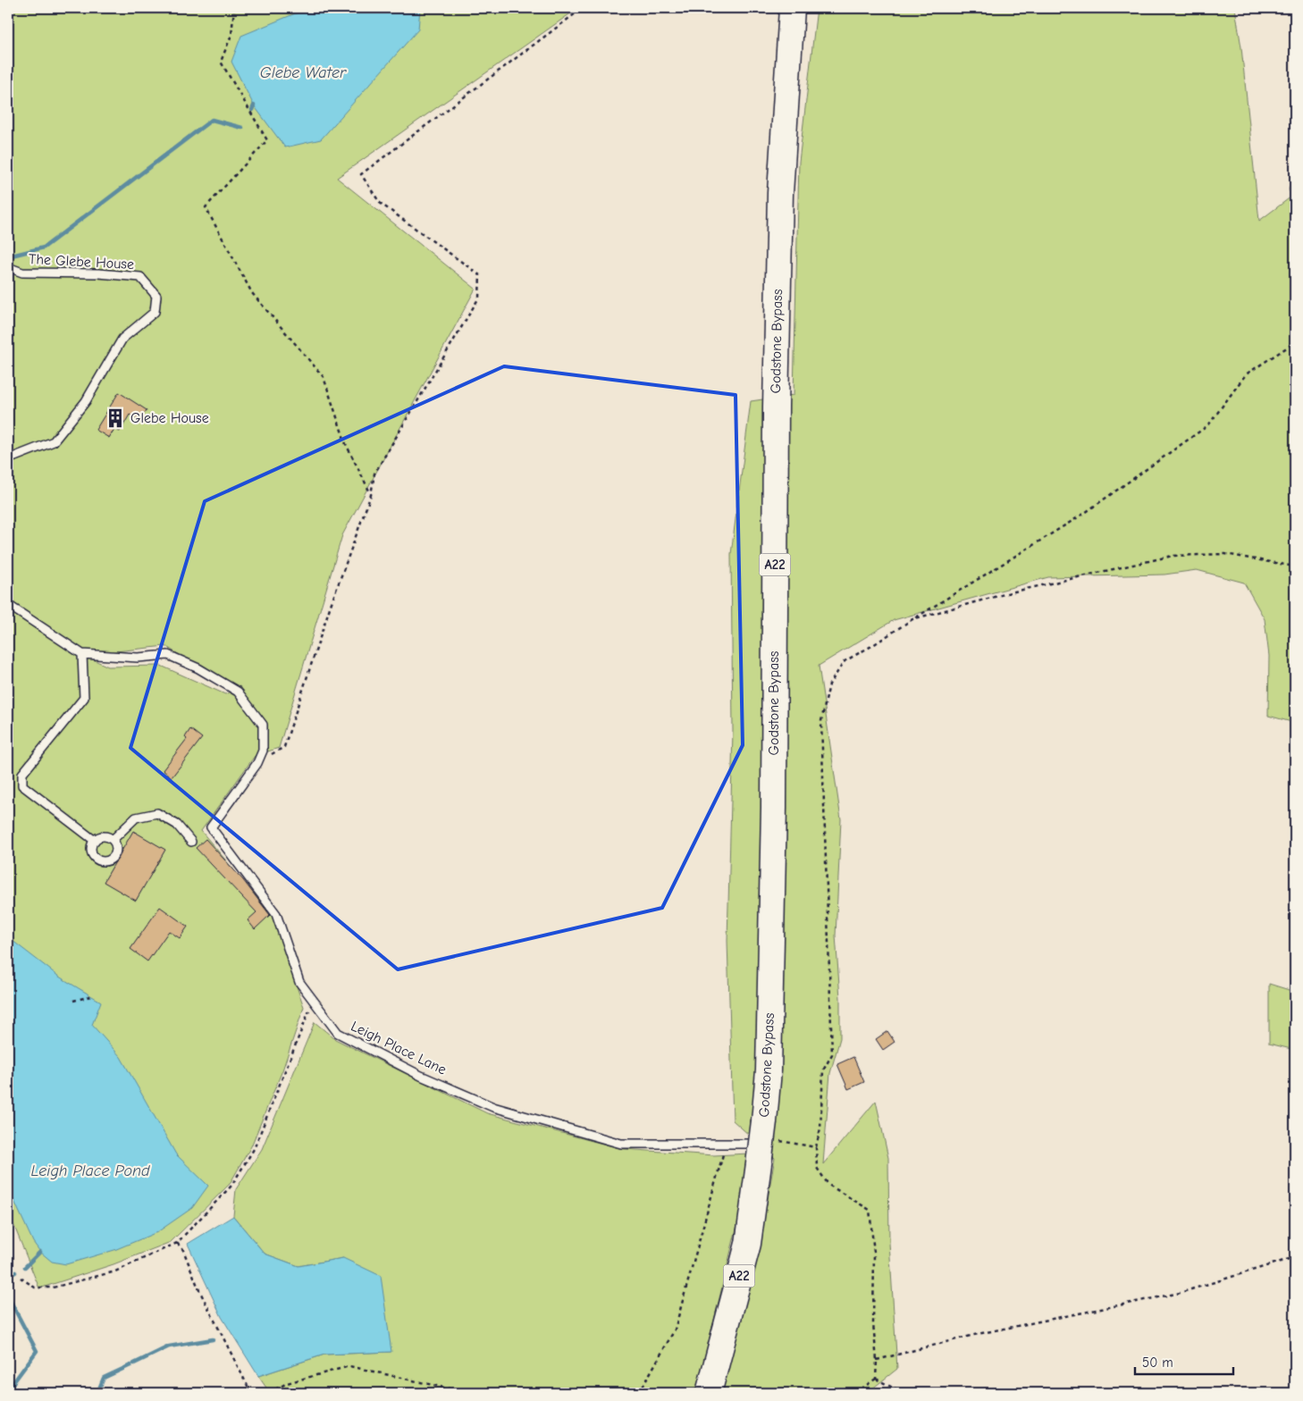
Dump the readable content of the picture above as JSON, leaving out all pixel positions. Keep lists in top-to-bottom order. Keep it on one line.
{"streets":{"highway":["Godstone Bypass","A22"],"lane":["The Glebe House","Leigh Place Lane"]},"crossings":[["Godstone Bypass","Leigh Place Lane"]],"water":["Glebe Water","Leigh Place Pond"],"places":{"building":["Glebe House"]},"scale_bar":"50 m"}
